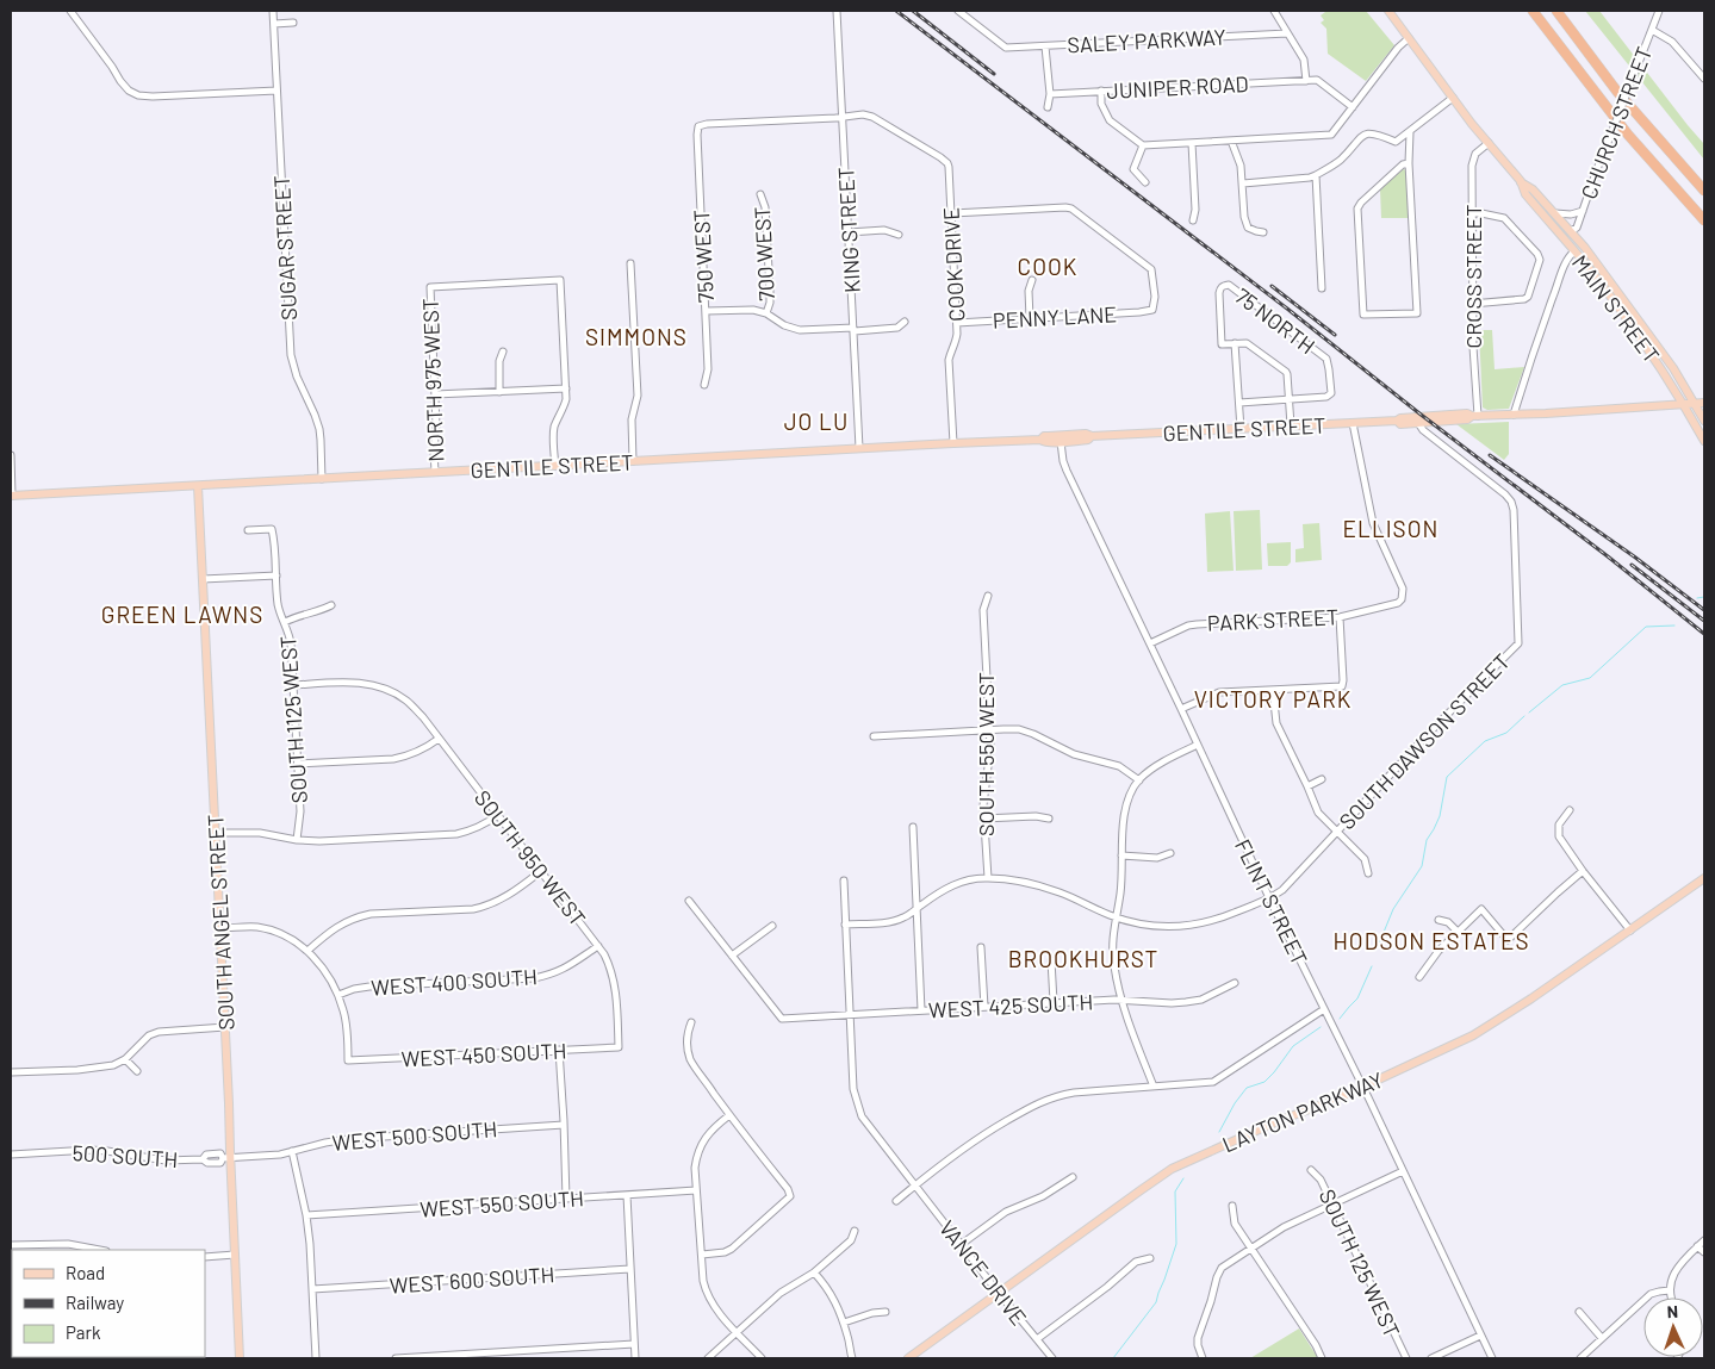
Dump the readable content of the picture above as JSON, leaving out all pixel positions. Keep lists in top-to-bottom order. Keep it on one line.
{"streets":{"main road":["MAIN STREET","GENTILE STREET","SOUTH ANGEL STREET","LAYTON PARKWAY"],"street":["SALEY PARKWAY","JUNIPER ROAD","CHURCH STREET","KING STREET","SUGAR STREET","700 WEST","750 WEST","COOK DRIVE","CROSS STREET","PENNY LANE","75 NORTH","NORTH 975 WEST","PARK STREET","SOUTH 1125 WEST","SOUTH DAWSON STREET","SOUTH 550 WEST","SOUTH 950 WEST","FLINT STREET","WEST 400 SOUTH","WEST 425 SOUTH","WEST 450 SOUTH","WEST 500 SOUTH","500 SOUTH","WEST 550 SOUTH","SOUTH 125 WEST","VANCE DRIVE","WEST 600 SOUTH"]},"crossings":[["CHURCH STREET","MAIN STREET"],["KING STREET","750 WEST"],["KING STREET","COOK DRIVE"],["KING STREET","GENTILE STREET"],["SUGAR STREET","GENTILE STREET"],["750 WEST","COOK DRIVE"],["COOK DRIVE","PENNY LANE"],["COOK DRIVE","GENTILE STREET"],["CROSS STREET","MAIN STREET"],["CROSS STREET","GENTILE STREET"],["MAIN STREET","GENTILE STREET"],["NORTH 975 WEST","GENTILE STREET"],["GENTILE STREET","PARK STREET"],["GENTILE STREET","SOUTH DAWSON STREET"],["GENTILE STREET","FLINT STREET"],["GENTILE STREET","SOUTH ANGEL STREET"],["PARK STREET","FLINT STREET"],["SOUTH 1125 WEST","SOUTH 950 WEST"],["SOUTH DAWSON STREET","SOUTH 550 WEST"],["SOUTH DAWSON STREET","FLINT STREET"],["SOUTH 950 WEST","WEST 400 SOUTH"],["SOUTH 950 WEST","WEST 450 SOUTH"],["FLINT STREET","LAYTON PARKWAY"],["SOUTH ANGEL STREET","WEST 500 SOUTH"],["SOUTH ANGEL STREET","500 SOUTH"],["WEST 400 SOUTH","WEST 450 SOUTH"],["WEST 425 SOUTH","VANCE DRIVE"],["LAYTON PARKWAY","VANCE DRIVE"],["WEST 500 SOUTH","500 SOUTH"]],"districts":["COOK","SIMMONS","JO LU","ELLISON","GREEN LAWNS","VICTORY PARK","HODSON ESTATES","BROOKHURST"],"legend":["Road","Railway","Park"],"north":"top"}
